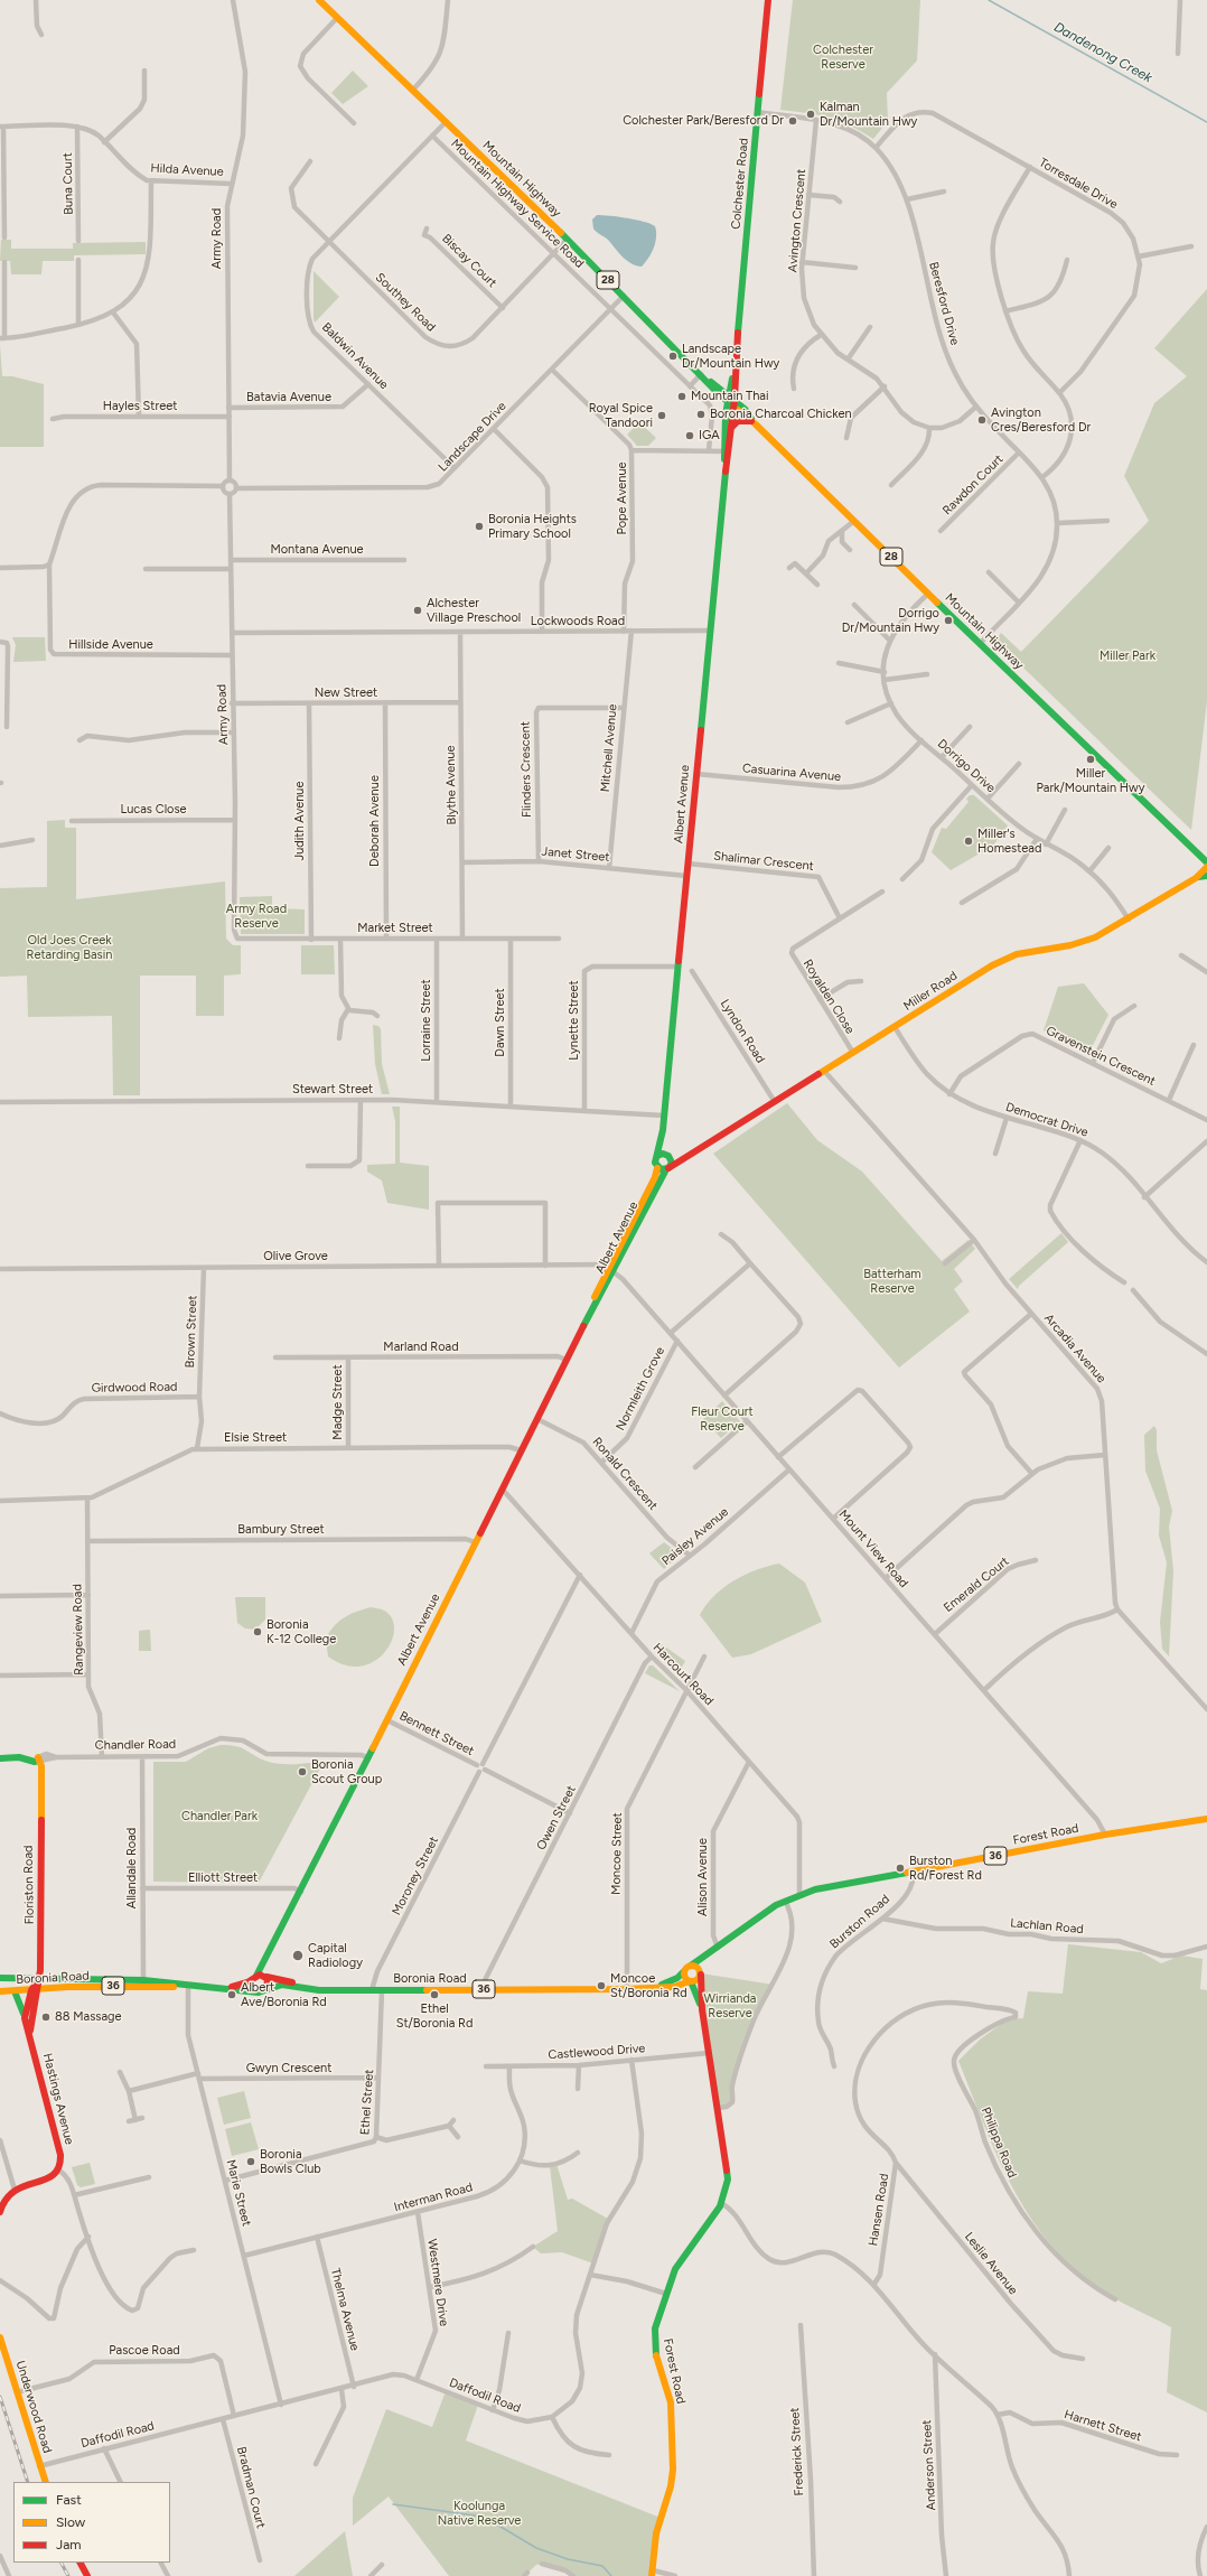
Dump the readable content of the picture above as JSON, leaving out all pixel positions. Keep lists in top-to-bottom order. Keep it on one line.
{"streets":{"main road":["Mountain Highway","Colchester Road","28","Albert Avenue","Miller Road","Chandler Road","Forest Road","36","Floriston Road","Boronia Road","Hastings Avenue","Underwood Road"],"street":["Hilda Avenue","Buna Court","Torresdale Drive","Mountain Highway Service Road","Avington Crescent","Army Road","Biscay Court","Southey Road","Beresford Drive","Baldwin Avenue","Batavia Avenue","Hayles Street","Landscape Drive","Rawdon Court","Pope Avenue","Montana Avenue","Lockwoods Road","Hillside Avenue","New Street","Mitchell Avenue","Dorrigo Drive","Flinders Crescent","Casuarina Avenue","Blythe Avenue","Lucas Close","Judith Avenue","Deborah Avenue","Janet Street","Shalimar Crescent","Market Street","Royalden Close","Lorraine Street","Lynette Street","Dawn Street","Lyndon Road","Gravenstein Crescent","Stewart Street","Democrat Drive","Olive Grove","Brown Street","Marland Road","Arcadia Avenue","Girdwood Road","Normleith Grove","Madge Street","Elsie Street","Ronald Crescent","Bambury Street","Paisley Avenue","Mount View Road","Emerald Court","Rangeview Road","Harcourt Road","Bennett Street","Owen Street","Moncoe Street","Allandale Road","Moroney Street","Alison Avenue","Elliott Street","Burston Road","Lachlan Road","Castlewood Drive","Gwyn Crescent","Ethel Street","Philippa Road","Marie Street","Interman Road","Hansen Road","Leslie Avenue","Westmere Drive","Thelma Avenue","Pascoe Road","Daffodil Road","Harnett Street","Frederick Street","Anderson Street","Bradman Court"]},"crossings":[["Hilda Avenue","Buna Court"],["Hilda Avenue","Army Road"],["Mountain Highway","Colchester Road"],["Mountain Highway","Southey Road"],["Mountain Highway","Beresford Drive"],["Mountain Highway","Baldwin Avenue"],["Mountain Highway","Landscape Drive"],["Mountain Highway","Dorrigo Drive"],["Mountain Highway","Albert Avenue"],["Colchester Road","Beresford Drive"],["Colchester Road","Albert Avenue"],["Torresdale Drive","Beresford Drive"],["Mountain Highway Service Road","Southey Road"],["Mountain Highway Service Road","Baldwin Avenue"],["Mountain Highway Service Road","Landscape Drive"],["Avington Crescent","Beresford Drive"],["Army Road","Batavia Avenue"],["Army Road","Hayles Street"],["Army Road","Landscape Drive"],["Army Road","Montana Avenue"],["Army Road","Lockwoods Road"],["Army Road","Hillside Avenue"],["Army Road","New Street"],["Army Road","Lucas Close"],["Army Road","Market Street"],["Biscay Court","Southey Road"],["Southey Road","Baldwin Avenue"],["Beresford Drive","Rawdon Court"],["Baldwin Avenue","Batavia Avenue"],["Baldwin Avenue","Landscape Drive"],["Landscape Drive","Pope Avenue"],["Pope Avenue","Lockwoods Road"],["Lockwoods Road","Mitchell Avenue"],["Lockwoods Road","Blythe Avenue"],["Lockwoods Road","Albert Avenue"],["New Street","Blythe Avenue"],["New Street","Judith Avenue"],["New Street","Deborah Avenue"],["Mitchell Avenue","Flinders Crescent"],["Mitchell Avenue","Janet Street"],["Dorrigo Drive","Casuarina Avenue"],["Dorrigo Drive","Miller Road"],["Flinders Crescent","Janet Street"],["Casuarina Avenue","Albert Avenue"],["Blythe Avenue","Janet Street"],["Blythe Avenue","Market Street"],["Albert Avenue","Janet Street"],["Albert Avenue","Shalimar Crescent"],["Albert Avenue","Miller Road"],["Albert Avenue","Lynette Street"],["Albert Avenue","Stewart Street"],["Albert Avenue","Olive Grove"],["Albert Avenue","Marland Road"],["Albert Avenue","Elsie Street"],["Albert Avenue","Ronald Crescent"],["Albert Avenue","Bambury Street"],["Albert Avenue","Mount View Road"],["Albert Avenue","Harcourt Road"],["Albert Avenue","Bennett Street"],["Albert Avenue","Chandler Road"],["Albert Avenue","36"],["Albert Avenue","Elliott Street"],["Albert Avenue","Boronia Road"],["Judith Avenue","Market Street"],["Deborah Avenue","Market Street"],["Shalimar Crescent","Royalden Close"],["Market Street","Lorraine Street"],["Market Street","Dawn Street"],["Miller Road","Royalden Close"],["Miller Road","Lyndon Road"],["Miller Road","Democrat Drive"],["Miller Road","Arcadia Avenue"],["Lorraine Street","Stewart Street"],["Lynette Street","Stewart Street"],["Dawn Street","Stewart Street"],["Gravenstein Crescent","Democrat Drive"],["Olive Grove","Brown Street"],["Olive Grove","Mount View Road"],["Brown Street","Girdwood Road"],["Brown Street","Elsie Street"],["Marland Road","Madge Street"],["Normleith Grove","Ronald Crescent"],["Normleith Grove","Mount View Road"],["Madge Street","Elsie Street"],["Elsie Street","Rangeview Road"],["Ronald Crescent","Paisley Avenue"],["Bambury Street","Rangeview Road"],["Paisley Avenue","Mount View Road"],["Paisley Avenue","Harcourt Road"],["Mount View Road","Emerald Court"],["Mount View Road","Forest Road"],["Rangeview Road","Chandler Road"],["Harcourt Road","Owen Street"],["Harcourt Road","Forest Road"],["Harcourt Road","Moncoe Street"],["Harcourt Road","Alison Avenue"],["Chandler Road","Allandale Road"],["Chandler Road","Floriston Road"],["Owen Street","Boronia Road"],["Forest Road","36"],["Forest Road","Alison Avenue"],["Forest Road","Burston Road"],["Forest Road","Boronia Road"],["Forest Road","Castlewood Drive"],["Moncoe Street","Boronia Road"],["36","Boronia Road"],["Allandale Road","Elliott Street"],["Allandale Road","Boronia Road"],["Moroney Street","Boronia Road"],["Floriston Road","Boronia Road"],["Floriston Road","Hastings Avenue"],["Burston Road","Lachlan Road"],["Boronia Road","Hastings Avenue"],["Boronia Road","Ethel Street"],["Boronia Road","Marie Street"],["Castlewood Drive","Interman Road"],["Castlewood Drive","Daffodil Road"],["Gwyn Crescent","Ethel Street"],["Gwyn Crescent","Marie Street"],["Ethel Street","Marie Street"],["Philippa Road","Hansen Road"],["Marie Street","Interman Road"],["Marie Street","Daffodil Road"],["Interman Road","Westmere Drive"],["Interman Road","Thelma Avenue"],["Hansen Road","Leslie Avenue"],["Westmere Drive","Daffodil Road"],["Thelma Avenue","Daffodil Road"],["Pascoe Road","Daffodil Road"],["Pascoe Road","Underwood Road"],["Daffodil Road","Underwood Road"],["Daffodil Road","Bradman Court"]],"water":["Dandenong Creek"],"parks":["Colchester Reserve","Miller Park","Army Road Reserve","Old Joes Creek Retarding Basin","Batterham Reserve","Fleur Court Reserve","Chandler Park","Wirrianda Reserve","Koolunga Native Reserve"],"places":["Kalman Dr/Mountain Hwy","Colchester Park/Beresford Dr","Landscape Dr/Mountain Hwy","Mountain Thai","Boronia Charcoal Chicken","Royal Spice Tandoori","Avington Cres/Beresford Dr","IGA","Boronia Heights Primary School","Alchester Village Preschool","Dorrigo Dr/Mountain Hwy","Miller Park/Mountain Hwy","Miller's Homestead","Boronia K-12 College","Boronia Scout Group","Burston Rd/Forest Rd","Capital Radiology","Moncoe St/Boronia Rd","Albert Ave/Boronia Rd","Ethel St/Boronia Rd","88 Massage","Boronia Bowls Club"],"legend":["Fast","Slow","Jam"]}
